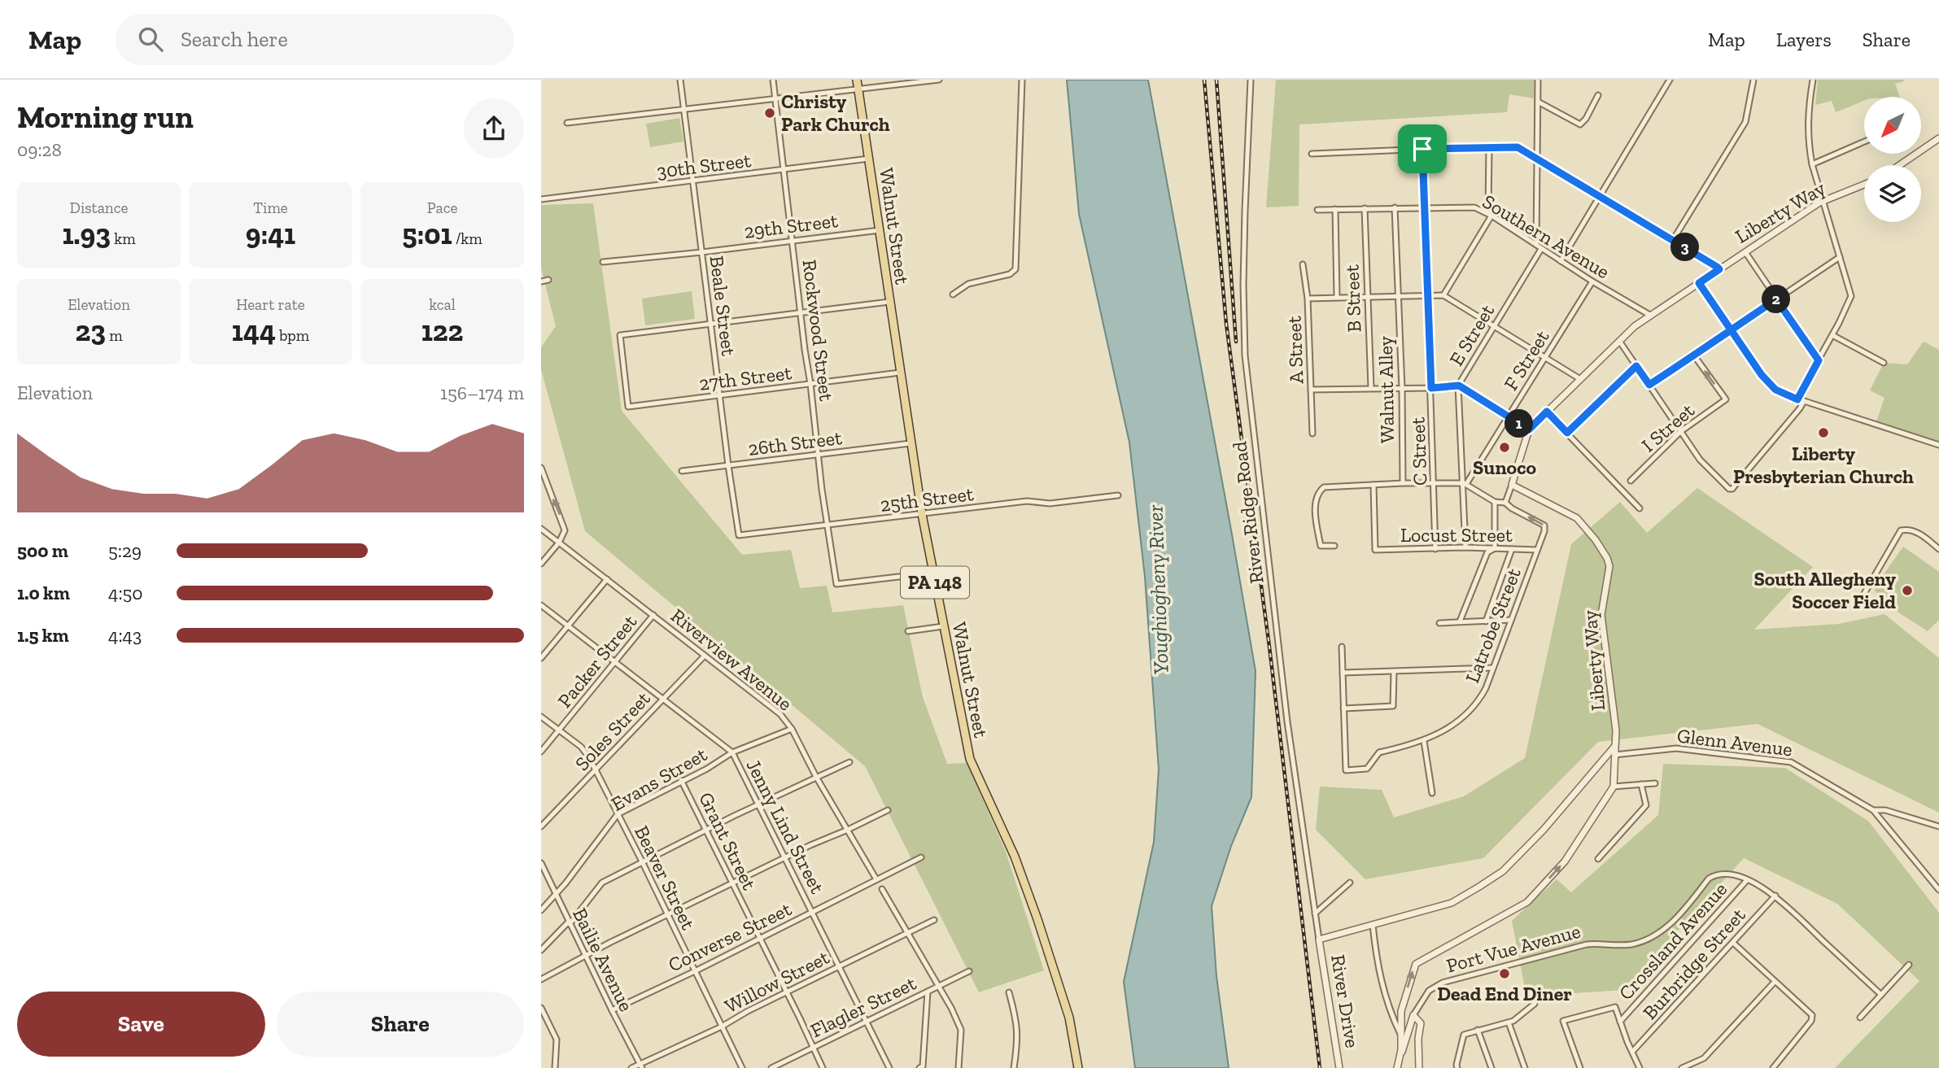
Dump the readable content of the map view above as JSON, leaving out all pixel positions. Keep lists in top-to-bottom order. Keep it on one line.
{"streets":{"main road":["Walnut Street","PA 148"],"street":["30th Street","Liberty Way","29th Street","Southern Avenue","B Street","Beale Street","Rockwood Street","E Street","A Street","F Street","27th Street","Walnut Alley","I Street","26th Street","C Street","25th Street","River Ridge Road","Locust Street","Latrobe Street","Riverview Avenue","Packer Street","Soles Street","Glenn Avenue","Evans Street","Jenny Lind Street","Grant Street","Beaver Street","Converse Street","Crossland Avenue","Port Vue Avenue","Bailie Avenue","Burbridge Street","Willow Street","River Drive","Flagler Street"]},"crossings":[["30th Street","Walnut Street"],["30th Street","Beale Street"],["30th Street","Rockwood Street"],["Liberty Way","Southern Avenue"],["Liberty Way","Glenn Avenue"],["29th Street","Walnut Street"],["29th Street","Beale Street"],["29th Street","Rockwood Street"],["Walnut Street","Rockwood Street"],["Walnut Street","27th Street"],["Walnut Street","26th Street"],["Walnut Street","25th Street"],["Southern Avenue","B Street"],["Southern Avenue","E Street"],["Southern Avenue","F Street"],["Southern Avenue","Walnut Alley"],["Southern Avenue","C Street"],["Beale Street","27th Street"],["Beale Street","26th Street"],["Beale Street","25th Street"],["Rockwood Street","27th Street"],["Rockwood Street","26th Street"],["Rockwood Street","25th Street"],["E Street","F Street"],["E Street","Locust Street"],["C Street","Locust Street"],["River Ridge Road","River Drive"],["Locust Street","Latrobe Street"],["Riverview Avenue","Packer Street"],["Riverview Avenue","Soles Street"],["Riverview Avenue","Evans Street"],["Riverview Avenue","Converse Street"],["Packer Street","Jenny Lind Street"],["Packer Street","Beaver Street"],["Soles Street","Jenny Lind Street"],["Soles Street","Beaver Street"],["Evans Street","Jenny Lind Street"],["Evans Street","Grant Street"],["Evans Street","Beaver Street"],["Evans Street","Bailie Avenue"],["Jenny Lind Street","Converse Street"],["Jenny Lind Street","Willow Street"],["Jenny Lind Street","Flagler Street"],["Grant Street","Converse Street"],["Grant Street","Willow Street"],["Grant Street","Flagler Street"],["Beaver Street","Converse Street"],["Beaver Street","Willow Street"],["Converse Street","Bailie Avenue"],["Crossland Avenue","Port Vue Avenue"],["Port Vue Avenue","Burbridge Street"],["Bailie Avenue","Willow Street"]],"water":["Youghiogheny River"],"places":["Christy Park Church","Liberty Presbyterian Church","Sunoco","South Allegheny Soccer Field","Dead End Diner"],"north":"bottom left","page":{"header":"Map","search":"Search here","nav":["Map","Layers","Share"],"heading":["Morning run","09:28"],"stats":[["Distance","1.93 km"],["Time","9:41"],["Pace","5:01 /km"],["Elevation","23 m"],["Heart rate","144 bpm"],["kcal","122"]],"pins":["3","2","1"],"chart":["Elevation","156–174 m"],"list":[{"name":"500 m","note":"5:29"},{"name":"1.0 km","note":"4:50"},{"name":"1.5 km","note":"4:43"}],"buttons":["Save","Share"]}}
